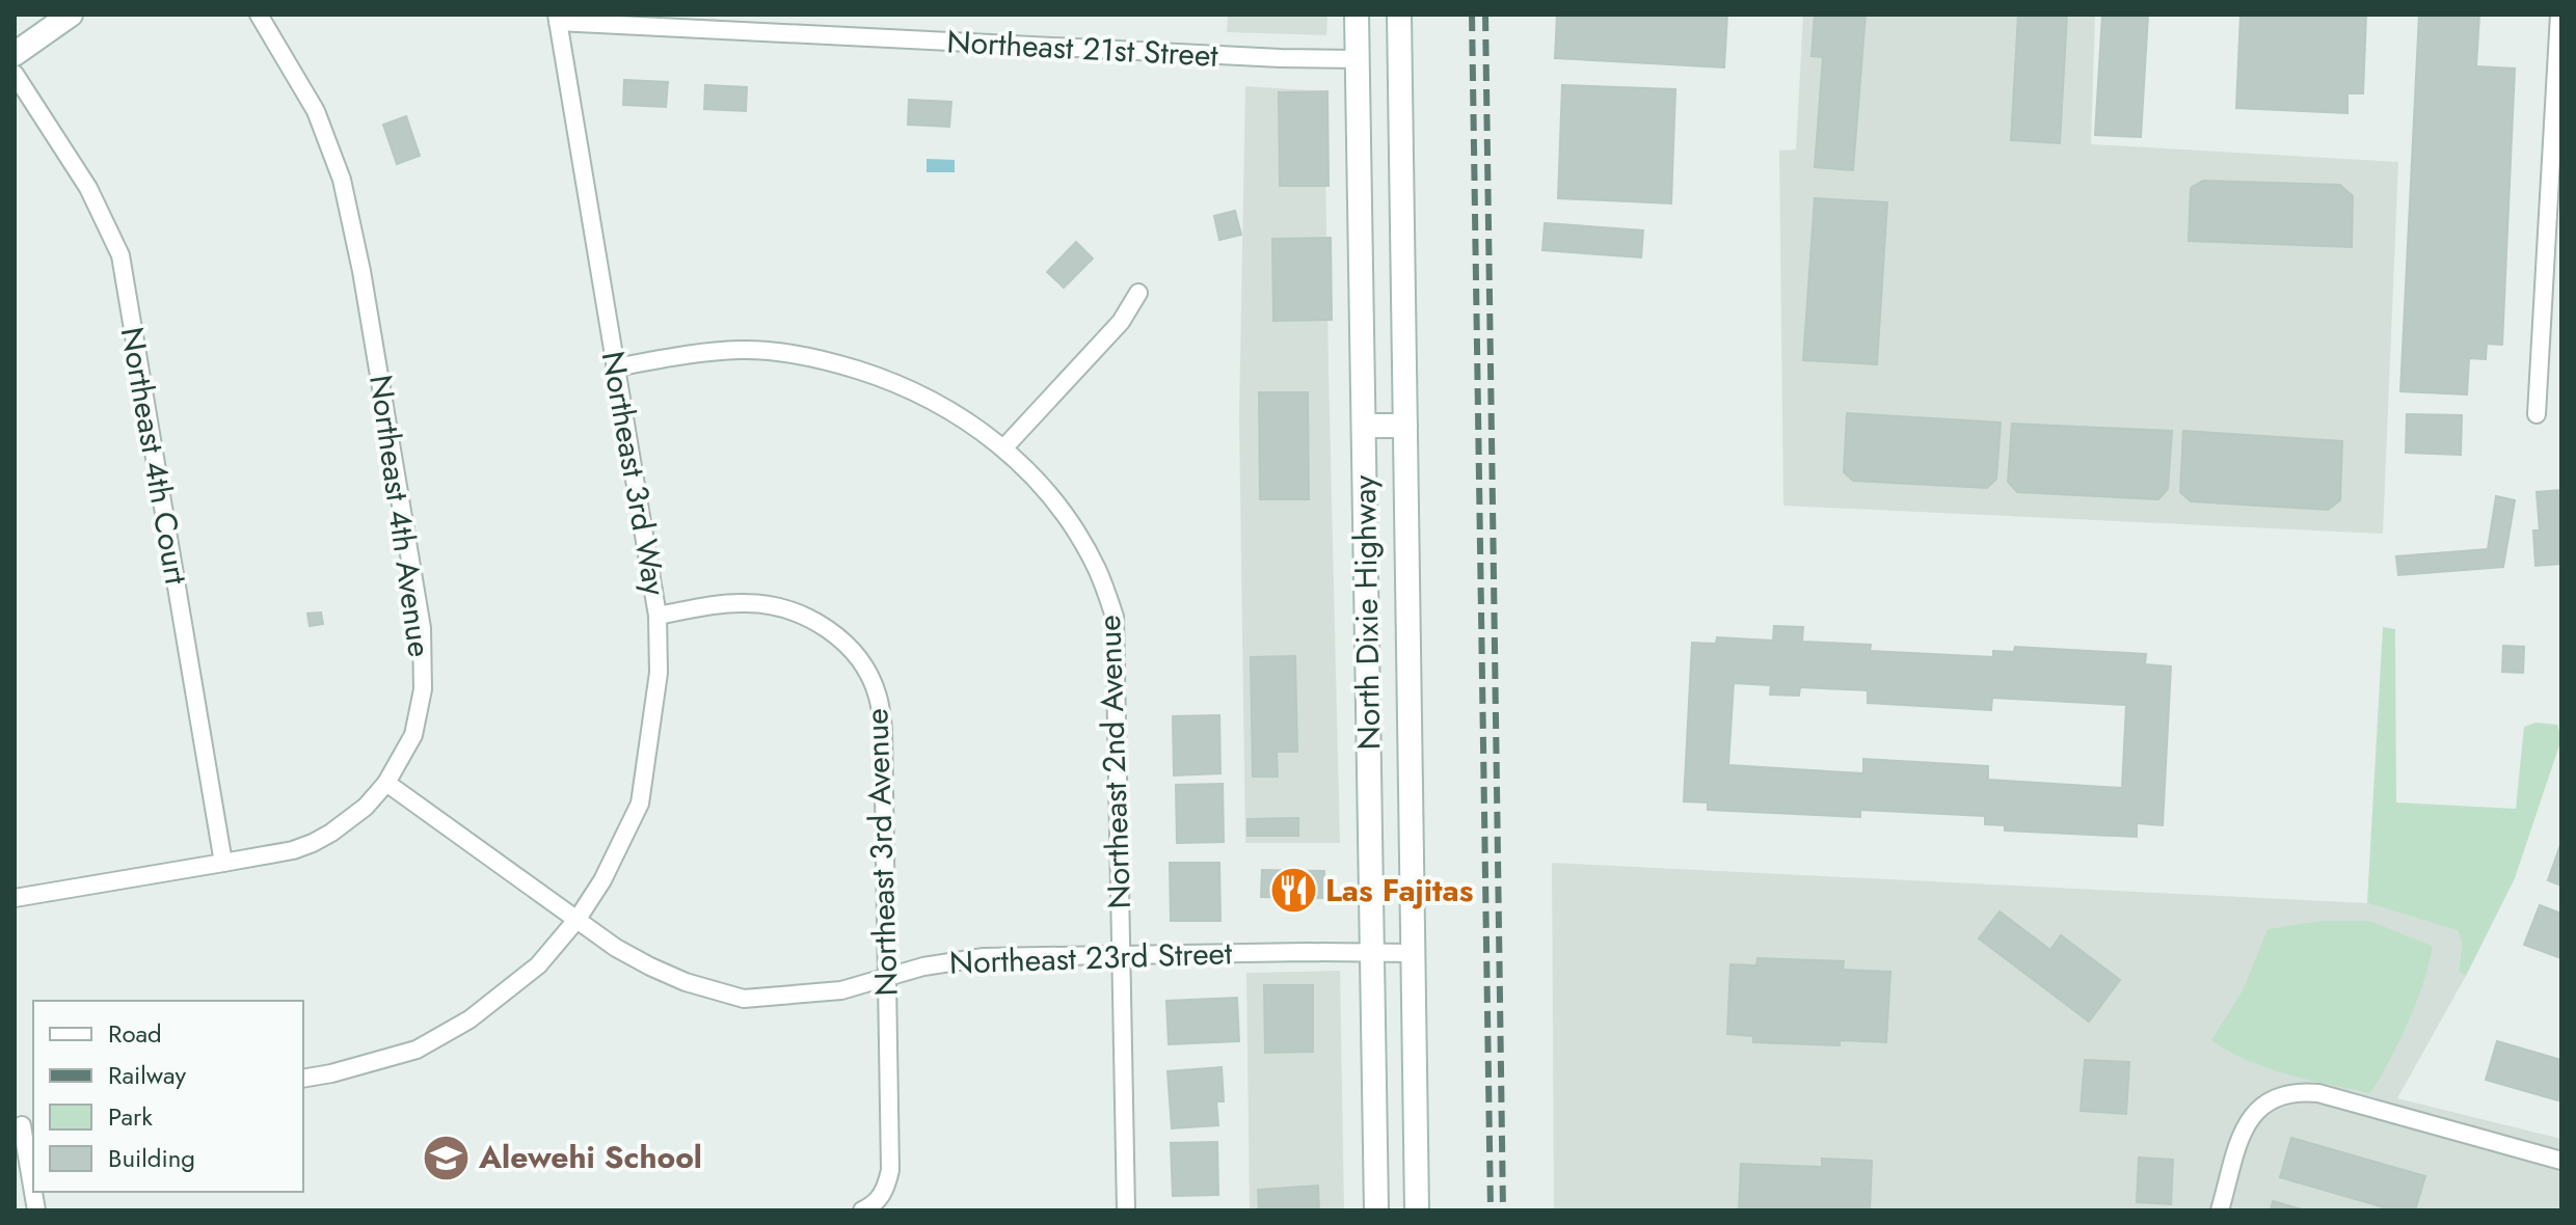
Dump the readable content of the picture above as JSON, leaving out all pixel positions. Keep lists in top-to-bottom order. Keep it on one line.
{"streets":{"main road":["North Dixie Highway"],"street":["Northeast 21st Street","Northeast 4th Court","Northeast 3rd Way","Northeast 4th Avenue","Northeast 2nd Avenue","Northeast 3rd Avenue","Northeast 23rd Street"]},"crossings":[["Northeast 21st Street","Northeast 3rd Way"],["Northeast 21st Street","North Dixie Highway"],["Northeast 4th Court","Northeast 4th Avenue"],["Northeast 3rd Way","Northeast 2nd Avenue"],["Northeast 3rd Way","Northeast 3rd Avenue"],["Northeast 3rd Way","Northeast 23rd Street"],["Northeast 4th Avenue","Northeast 23rd Street"],["North Dixie Highway","Northeast 23rd Street"],["Northeast 2nd Avenue","Northeast 23rd Street"],["Northeast 3rd Avenue","Northeast 23rd Street"]],"places":{"restaurant":["Las Fajitas"],"school or university":["Alewehi School"]},"legend":["Road","Railway","Park","Building"]}
